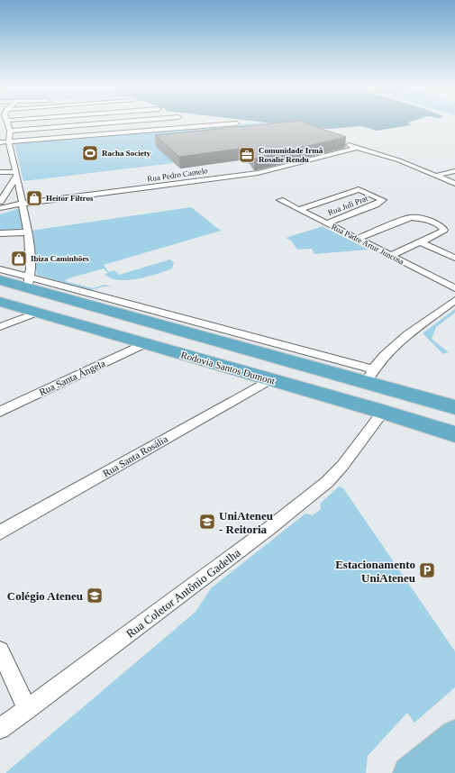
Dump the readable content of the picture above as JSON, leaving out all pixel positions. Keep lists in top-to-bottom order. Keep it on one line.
{"streets":{"highway":["Rodovia Santos Dumont"],"street":["Rua Pedro Camelo","Rua Juli Prat","Rua Padre Artur Juncosa","Rua Santa Ângela","Rua Santa Rosália","Rua Coletor Antônio Gadelha"]},"crossings":[["Rua Juli Prat","Rua Padre Artur Juncosa"],["Rodovia Santos Dumont","Rua Santa Ângela"],["Rodovia Santos Dumont","Rua Santa Rosália"],["Rodovia Santos Dumont","Rua Coletor Antônio Gadelha"]],"places":{"sports":["Racha Society"],"office":["Comunidade Irmã Rosalie Rendu"],"shop":["Heitor Filtros","Ibiza Caminhões"],"school or university":["UniAteneu - Reitoria","Colégio Ateneu"],"parking":["Estacionamento UniAteneu"]}}
